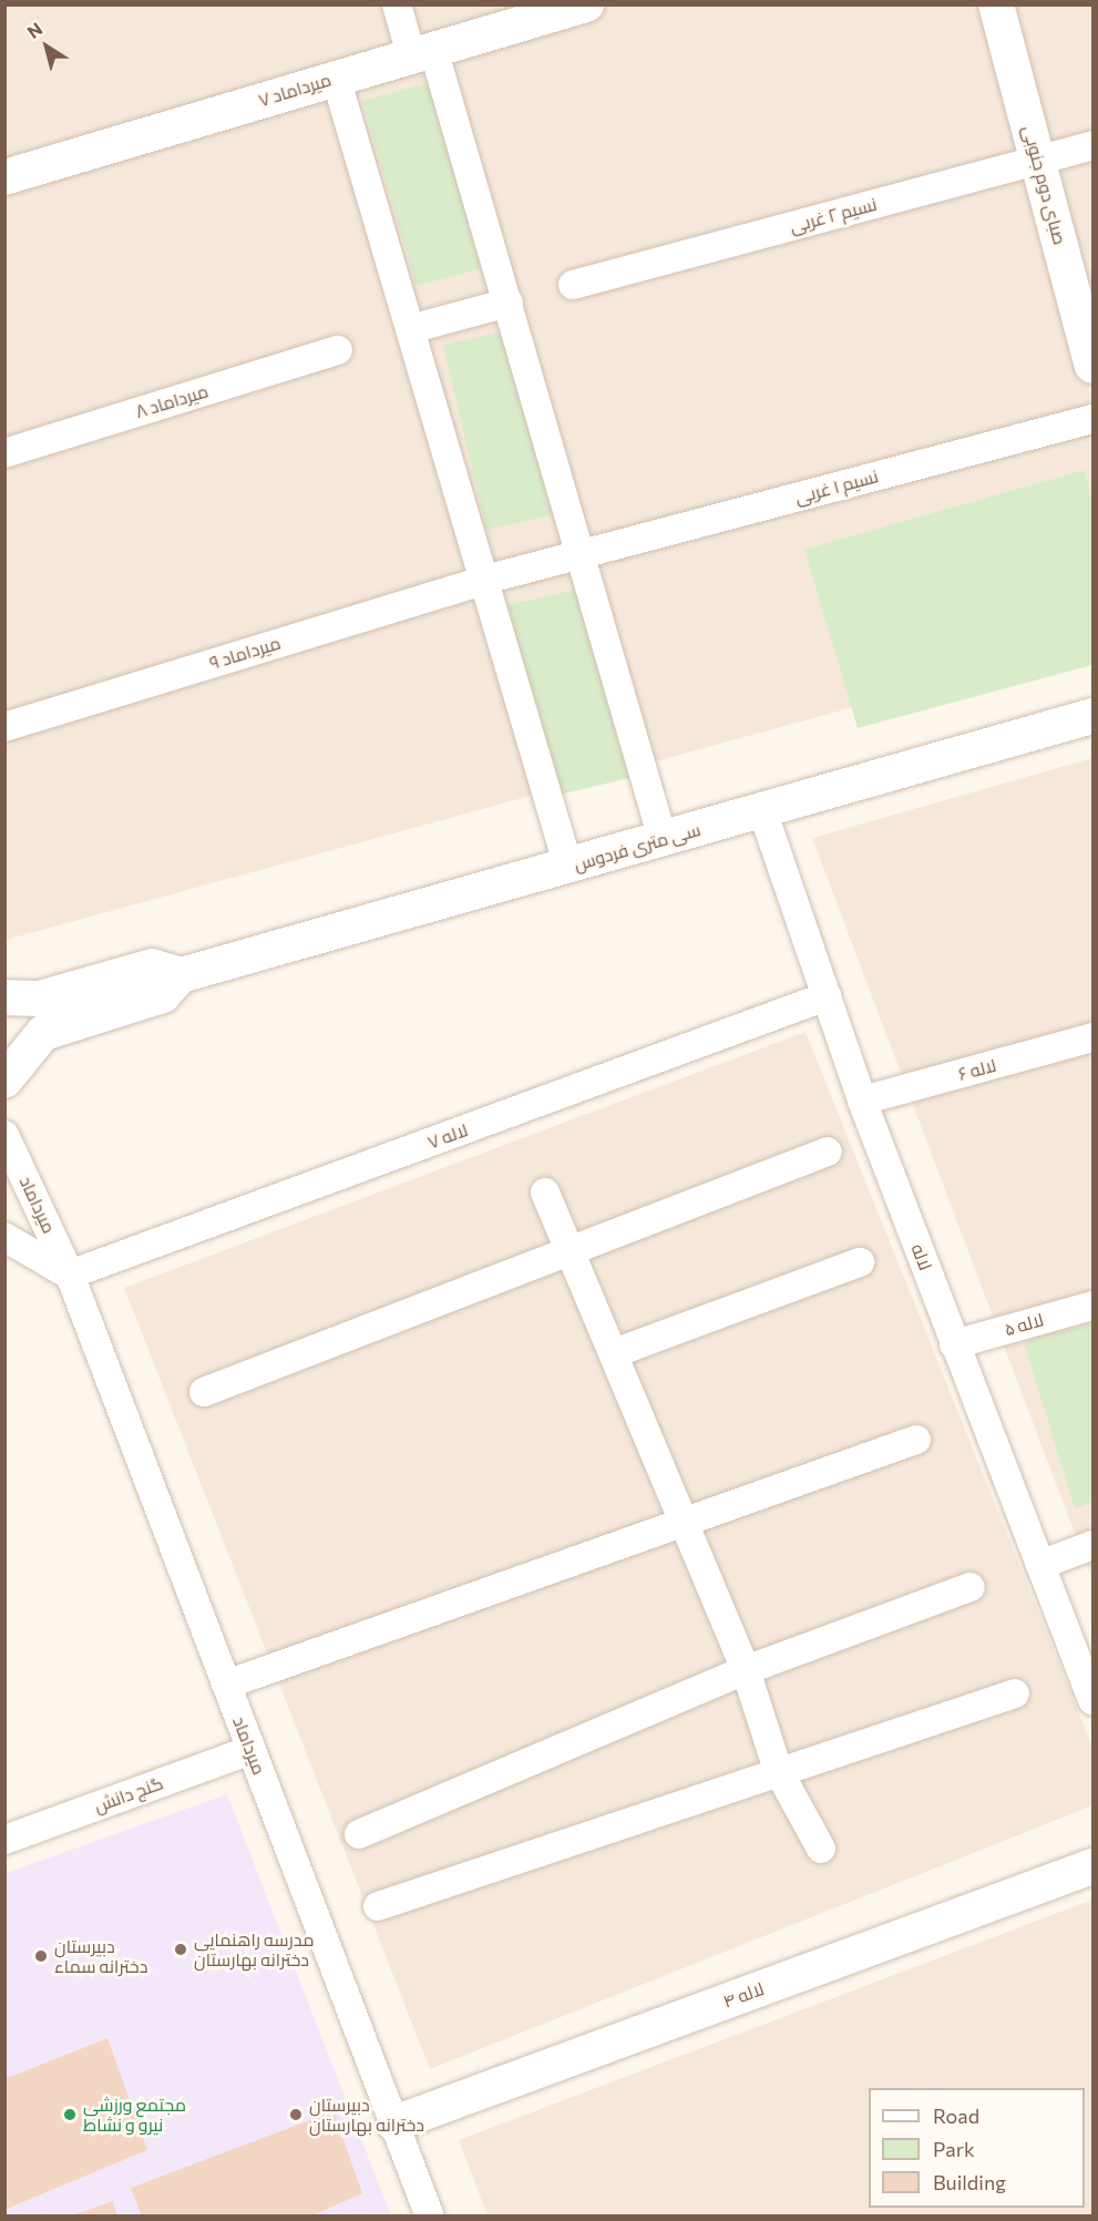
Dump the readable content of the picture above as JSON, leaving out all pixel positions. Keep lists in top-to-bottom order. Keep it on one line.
{"streets":{"street":["میرداماد ۷","صبای دوم جنوبی","نسیم ۲ غربی","میرداماد ۸","نسیم ۱ غربی","میرداماد ۹","سی متری فردوس","لاله ۶","لاله ۷","میرداماد","لاله","لاله ۵","گنج دانش","لاله ۴"]},"crossings":[["صبای دوم جنوبی","نسیم ۲ غربی"],["نسیم ۱ غربی","میرداماد ۹"],["سی متری فردوس","لاله"],["لاله ۶","لاله"],["لاله ۷","میرداماد"],["لاله ۷","لاله"],["میرداماد","گنج دانش"],["میرداماد","لاله ۴"],["لاله","لاله ۵"]],"places":["مدرسه راهنمایی دخترانه بهارستان","دبیرستان دخترانه سماء","مجتمع ورزشی نیرو و نشاط","دبیرستان دخترانه بهارستان"],"legend":["Road","Park","Building"],"north":"top left"}
